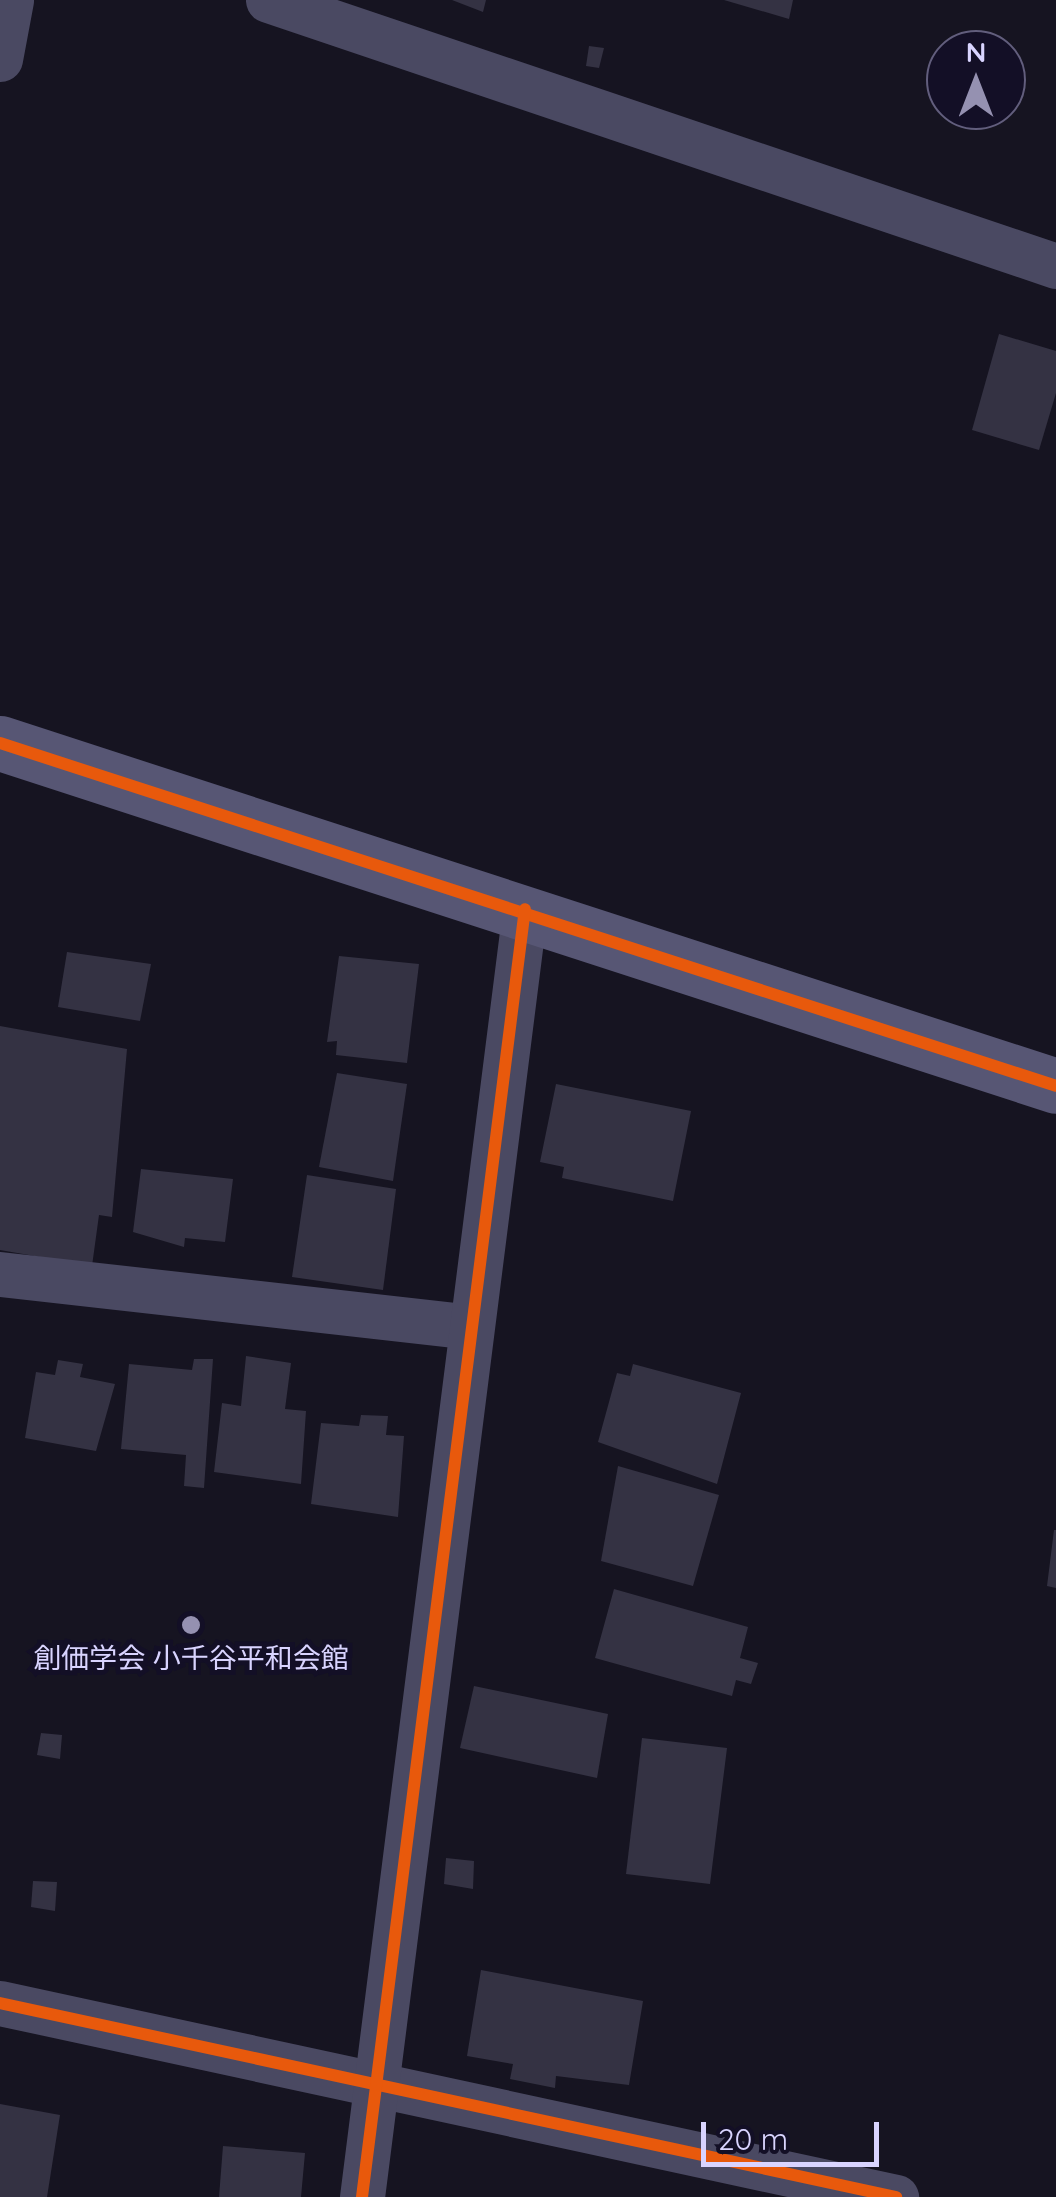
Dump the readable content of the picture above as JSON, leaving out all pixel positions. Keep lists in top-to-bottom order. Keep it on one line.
{"places":["創価学会 小千谷平和会館"],"scale_bar":"20 m","north":"top"}
